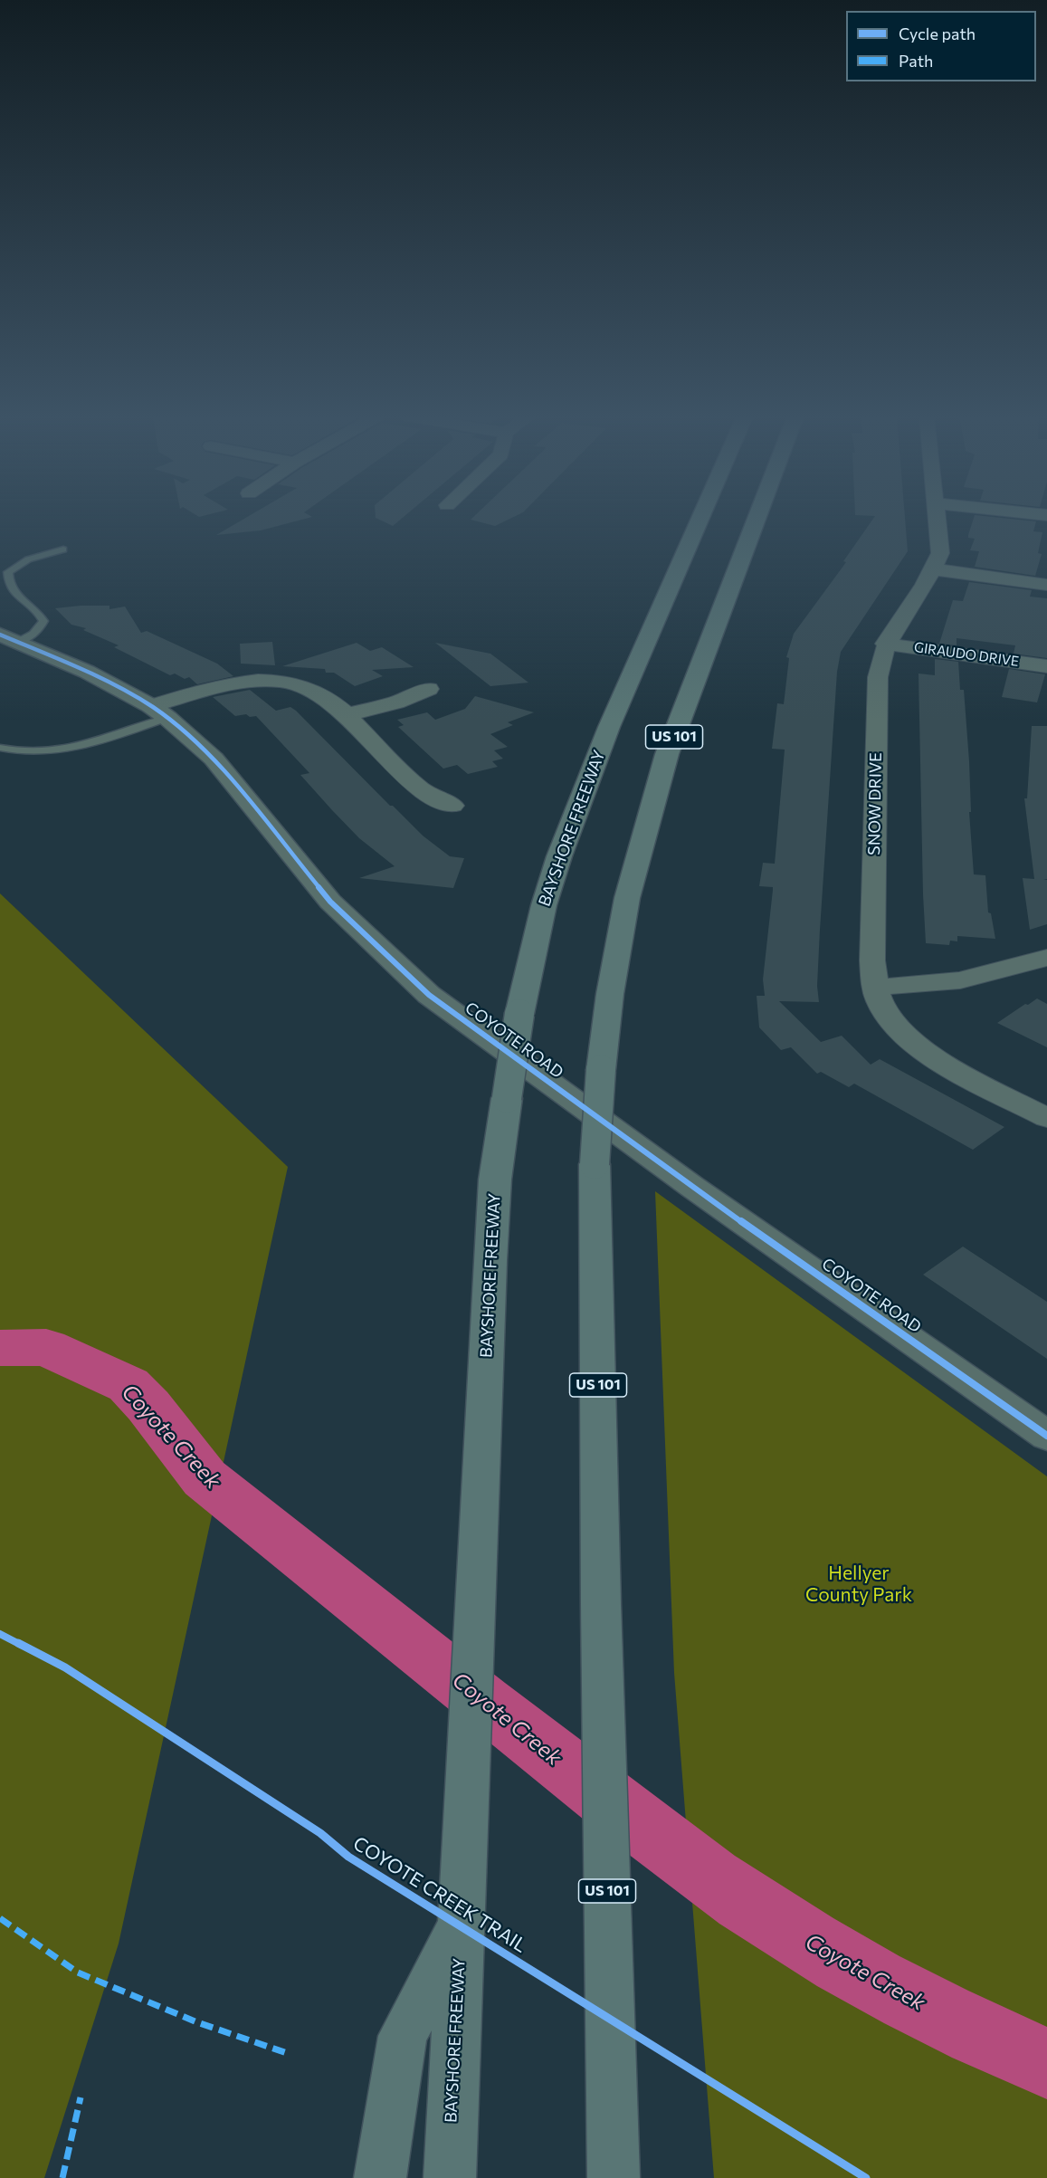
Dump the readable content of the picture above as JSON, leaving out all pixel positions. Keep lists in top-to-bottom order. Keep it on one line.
{"streets":{"highway":["US 101","BAYSHORE FREEWAY"],"street":["GIRAUDO DRIVE","SNOW DRIVE","COYOTE ROAD"],"cycle path":["COYOTE CREEK TRAIL"]},"crossings":[["GIRAUDO DRIVE","SNOW DRIVE"]],"water":["Coyote Creek"],"parks":["Hellyer County Park"],"legend":["Cycle path","Path"]}
